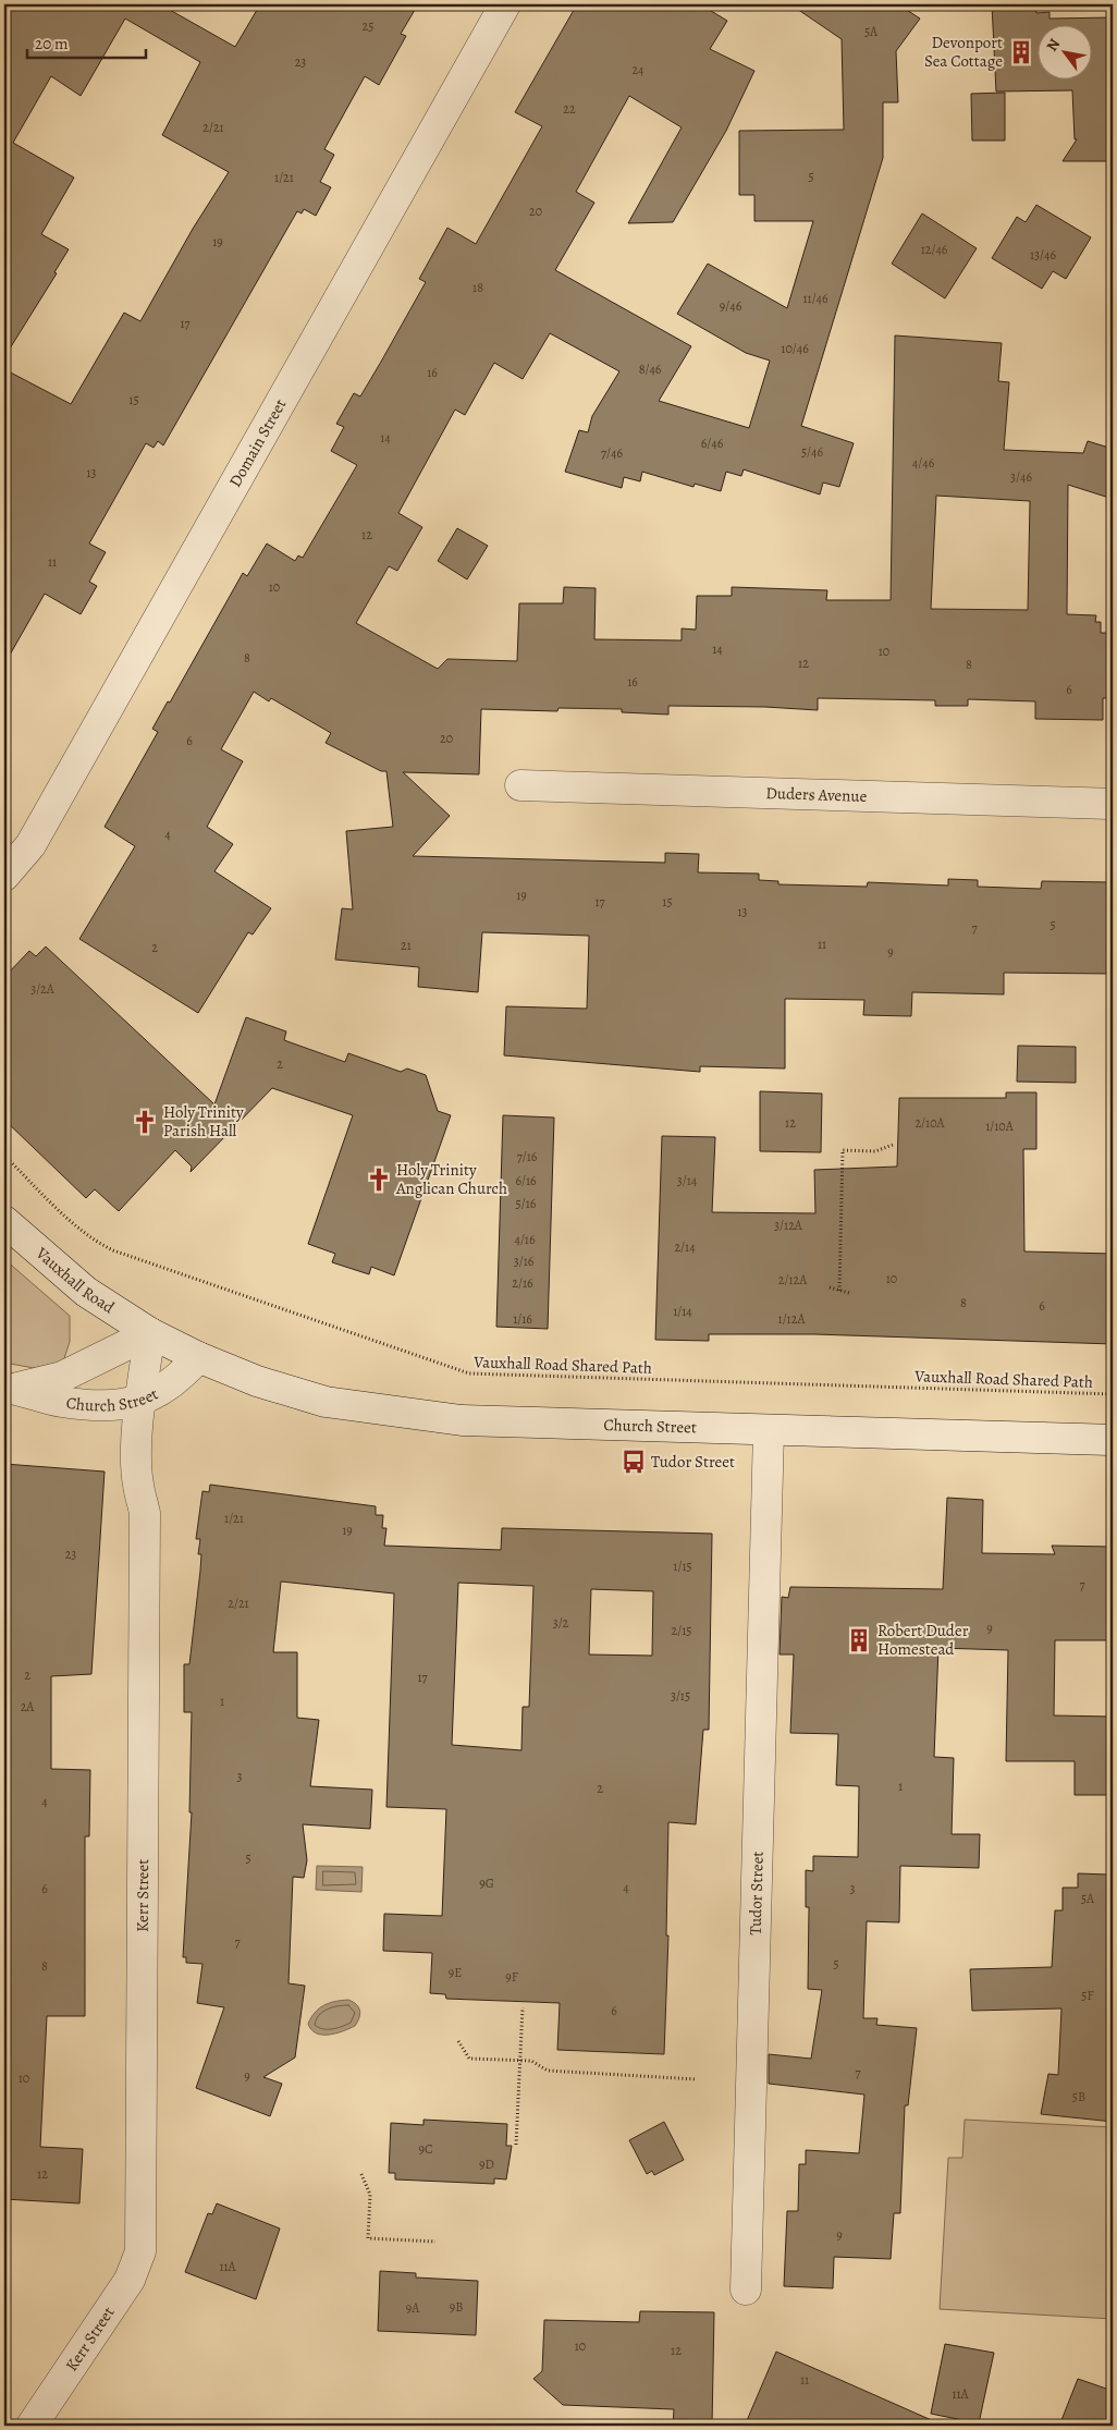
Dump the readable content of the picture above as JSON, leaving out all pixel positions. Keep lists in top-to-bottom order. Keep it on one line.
{"streets":{"street":["Domain Street","Duders Avenue","Vauxhall Road","Church Street","Tudor Street","Kerr Street"],"path":["Vauxhall Road Shared Path"]},"crossings":[["Vauxhall Road","Church Street"],["Vauxhall Road","Kerr Street"],["Church Street","Tudor Street"],["Church Street","Kerr Street"]],"places":{"building":["Devonport Sea Cottage","Robert Duder Homestead"],"church":["Holy Trinity Parish Hall","Holy Trinity Anglican Church"],"bus stop":["Tudor Street"]},"house_numbers":["25","5A","23","24","22","2/21","5","1/21","20","19","12/46","13/46","18","11/46","9/46","17","10/46","8/46","16","15","14","6/46","5/46","7/46","4/46","13","3/46","12","11","10","14","10","8","12","8","16","6","20","6","4","19","17","15","13","5","7","11","21","2","9","3/2A","2","12","2/10A","1/10A","7/16","6/16","3/14","5/16","3/12A","4/16","2/14","3/16","10","2/12A","2/16","8","6","1/14","1/16","1/12A","1/21","19","23","1/15","7","2/21","3/2","9","2/15","2","17","3/15","1","2A","3","1","2","4","5","9G","4","6","3","5A","7","5","8","9E","9F","5F","6","7","9","10","5B","9C","9D","12","9","11A","9B","9A","10","12","11","11A"],"scale_bar":"20 m","north":"top left"}
